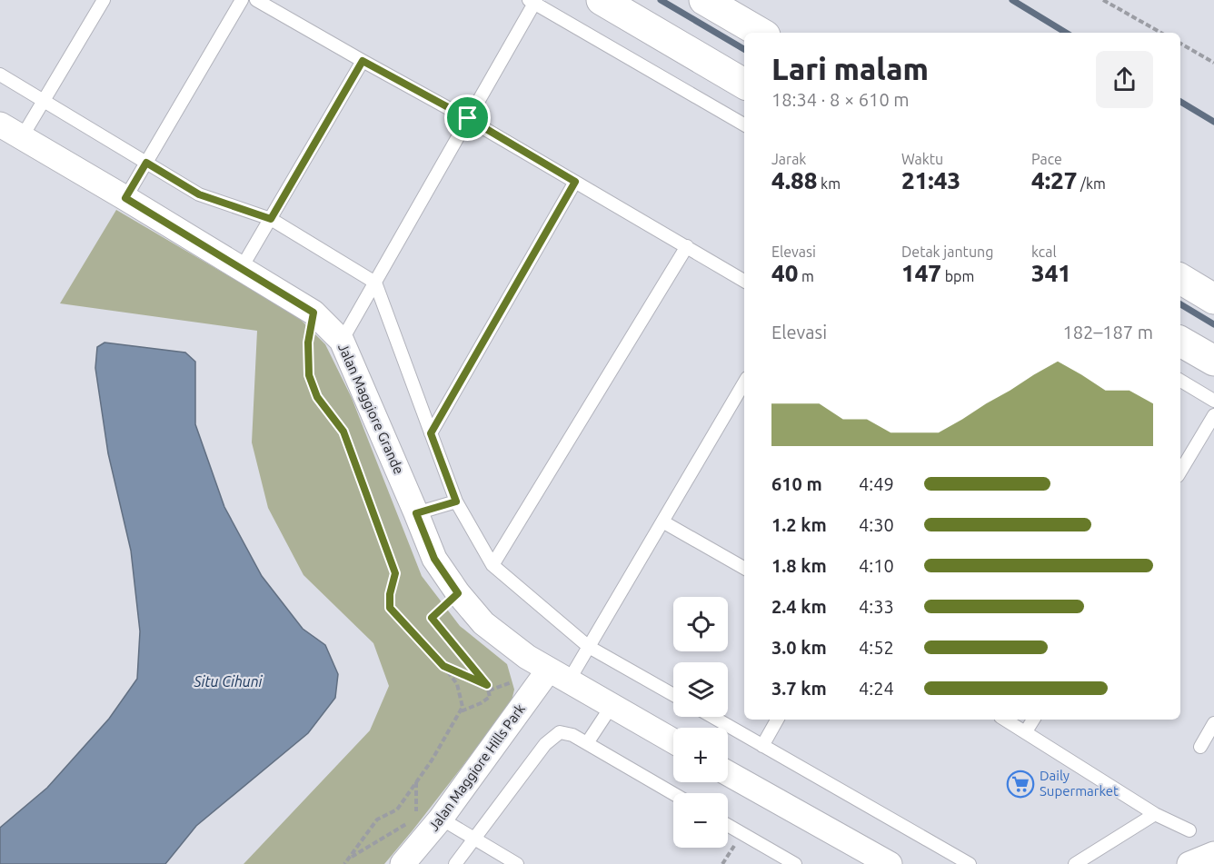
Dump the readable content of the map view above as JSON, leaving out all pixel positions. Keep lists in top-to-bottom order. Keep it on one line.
{"streets":{"street":["Jalan Maggiore Grande","Jalan Maggiore Hills Park"]},"crossings":[["Jalan Maggiore Grande","Jalan Maggiore Hills Park"]],"water":["Situ Cihuni"],"places":{"supermarket":["Daily Supermarket"]},"page":{"heading":["Lari malam","18:34 · 8 × 610 m"],"stats":[["Jarak","4.88 km"],["Waktu","21:43"],["Pace","4:27 /km"],["Elevasi","40 m"],["Detak jantung","147 bpm"],["kcal","341"]],"chart":["Elevasi","182–187 m"],"list":[{"name":"610 m","note":"4:49"},{"name":"1.2 km","note":"4:30"},{"name":"1.8 km","note":"4:10"},{"name":"2.4 km","note":"4:33"},{"name":"3.0 km","note":"4:52"},{"name":"3.7 km","note":"4:24"}],"map_buttons":["+","−"]}}
